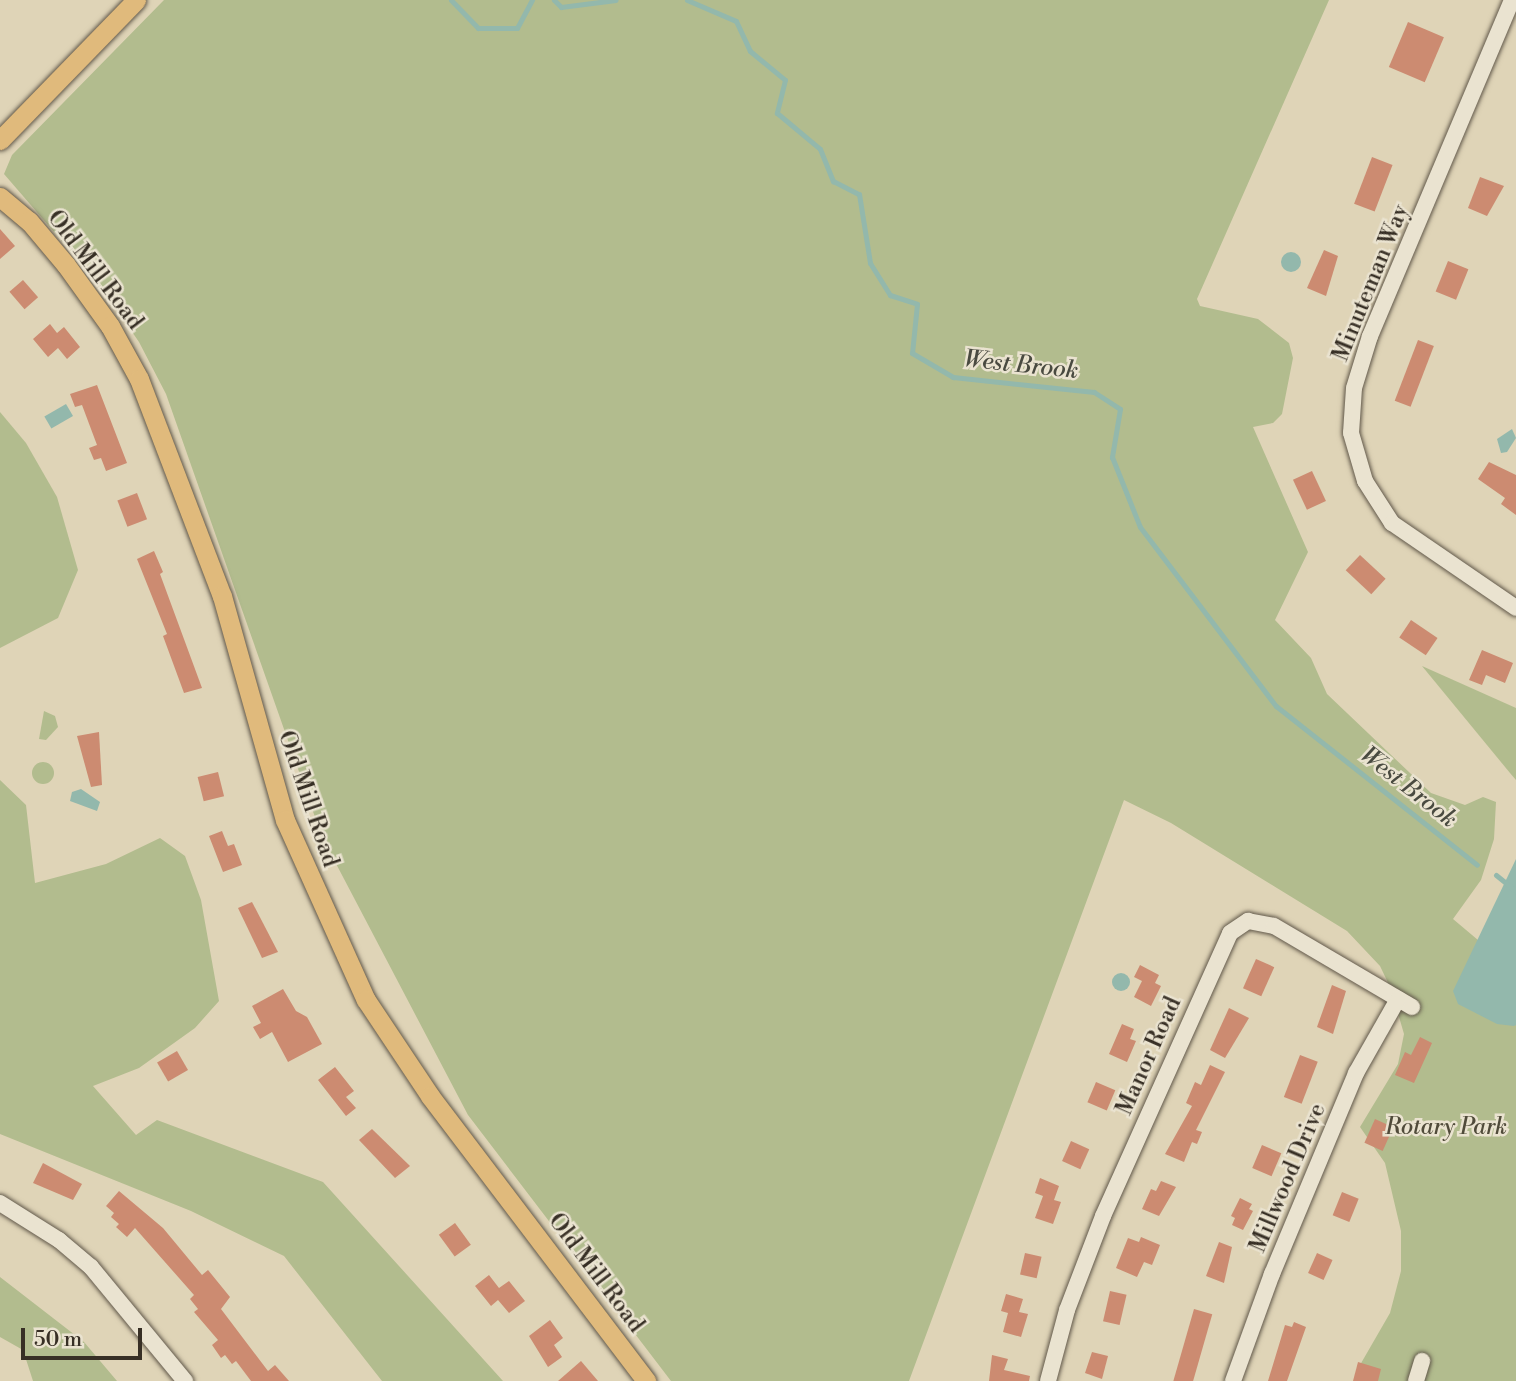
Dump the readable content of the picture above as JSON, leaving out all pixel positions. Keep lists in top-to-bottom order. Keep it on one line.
{"streets":{"main road":["Old Mill Road"],"street":["Minuteman Way","Manor Road","Millwood Drive"]},"crossings":[["Manor Road","Millwood Drive"]],"water":["West Brook"],"parks":["Rotary Park"],"scale_bar":"50 m"}
